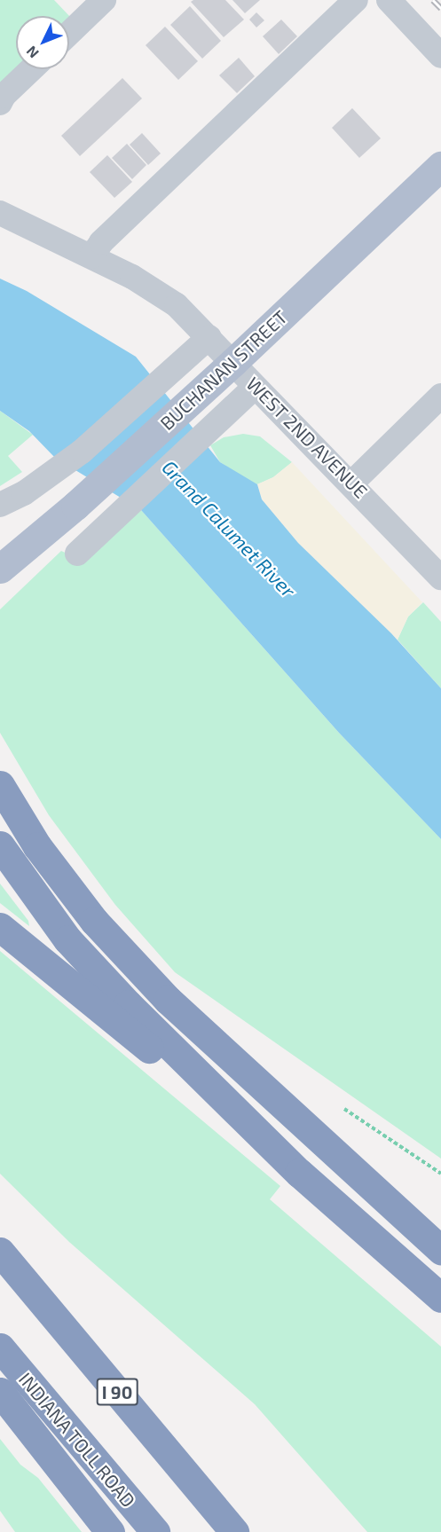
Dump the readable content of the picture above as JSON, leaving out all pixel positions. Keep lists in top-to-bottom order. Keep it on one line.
{"streets":{"highway":["I 90","INDIANA TOLL ROAD"],"main road":["BUCHANAN STREET"],"street":["WEST 2ND AVENUE"]},"crossings":[["BUCHANAN STREET","WEST 2ND AVENUE"]],"water":["Grand Calumet River"],"north":"bottom left"}
